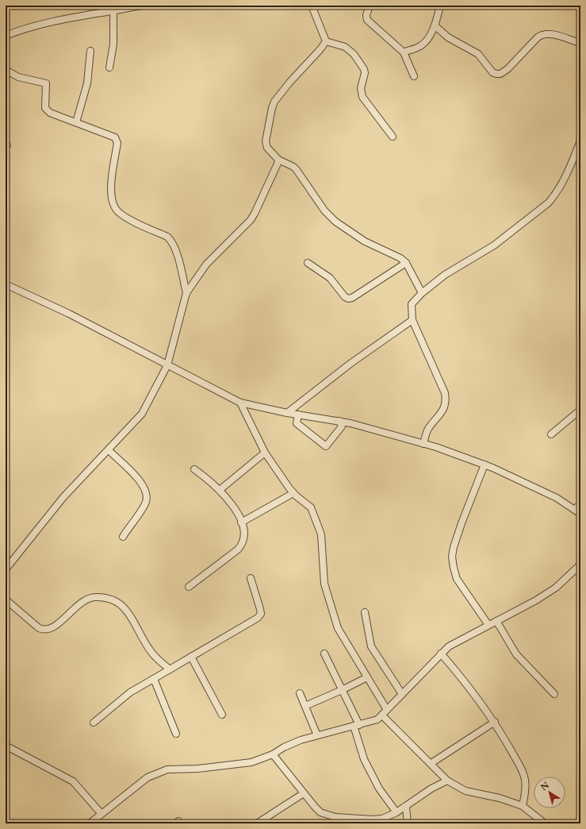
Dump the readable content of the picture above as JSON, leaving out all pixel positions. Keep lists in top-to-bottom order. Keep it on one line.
{"north":"top left"}
